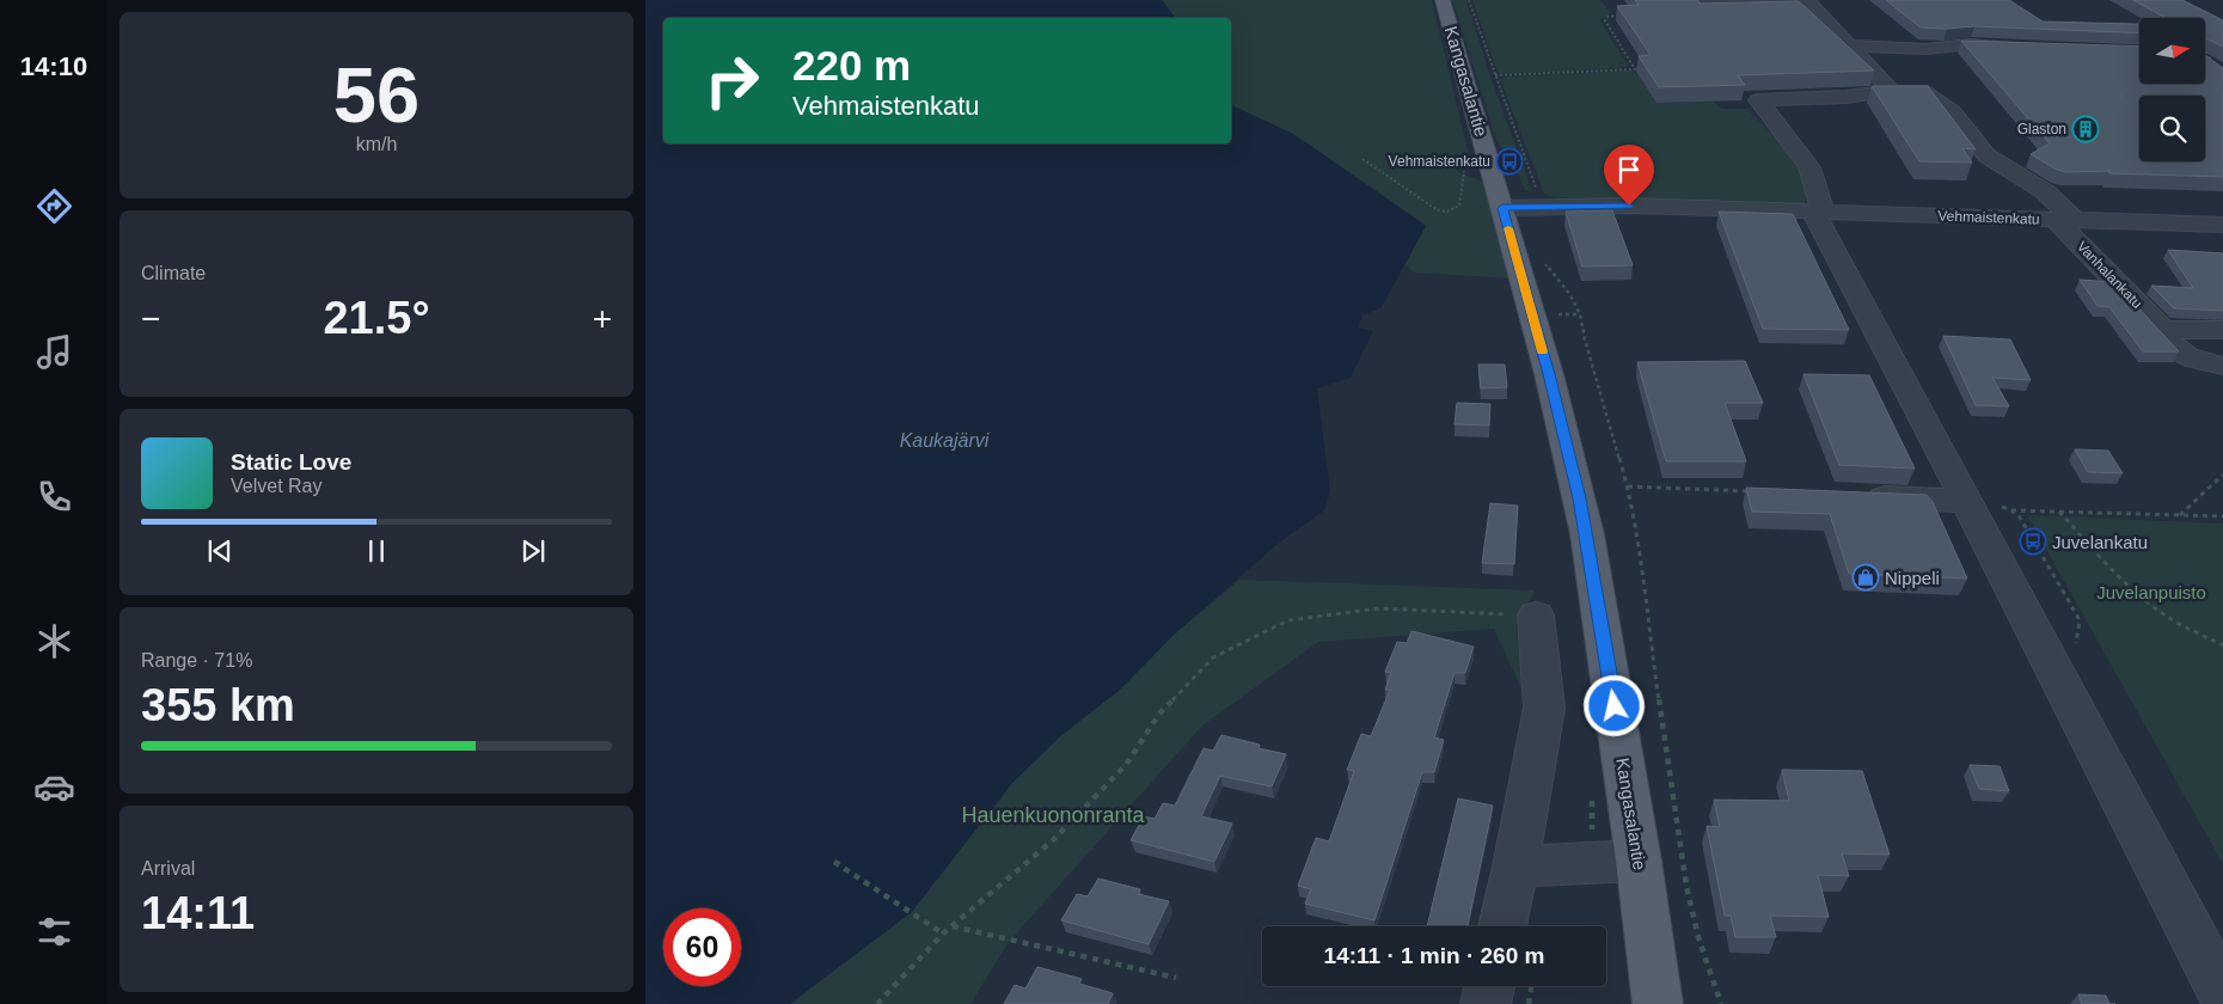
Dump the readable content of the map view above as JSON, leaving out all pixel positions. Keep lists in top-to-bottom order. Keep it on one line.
{"streets":{"main road":["Kangasalantie"],"street":["Vehmaistenkatu","Vanhalankatu"]},"crossings":[["Kangasalantie","Vehmaistenkatu"],["Vehmaistenkatu","Vanhalankatu"]],"water":["Kaukajärvi"],"parks":["Juvelanpuisto","Hauenkuononranta"],"places":{"building":["Glaston"],"bus stop":["Vehmaistenkatu","Juvelankatu"],"shop":["Nippeli"]},"north":"right","page":{"tabs":"14:10","tile":[["56","km/h"],"Climate",["Range · 71%","355 km"],["Arrival","14:11"]],"turn":["220 m","Vehmaistenkatu"],"heat":["−","21.5°","+"],"song":["Static Love","Velvet Ray"],"limit":"60","trip":"14:11 · 1 min · 260 m"}}
